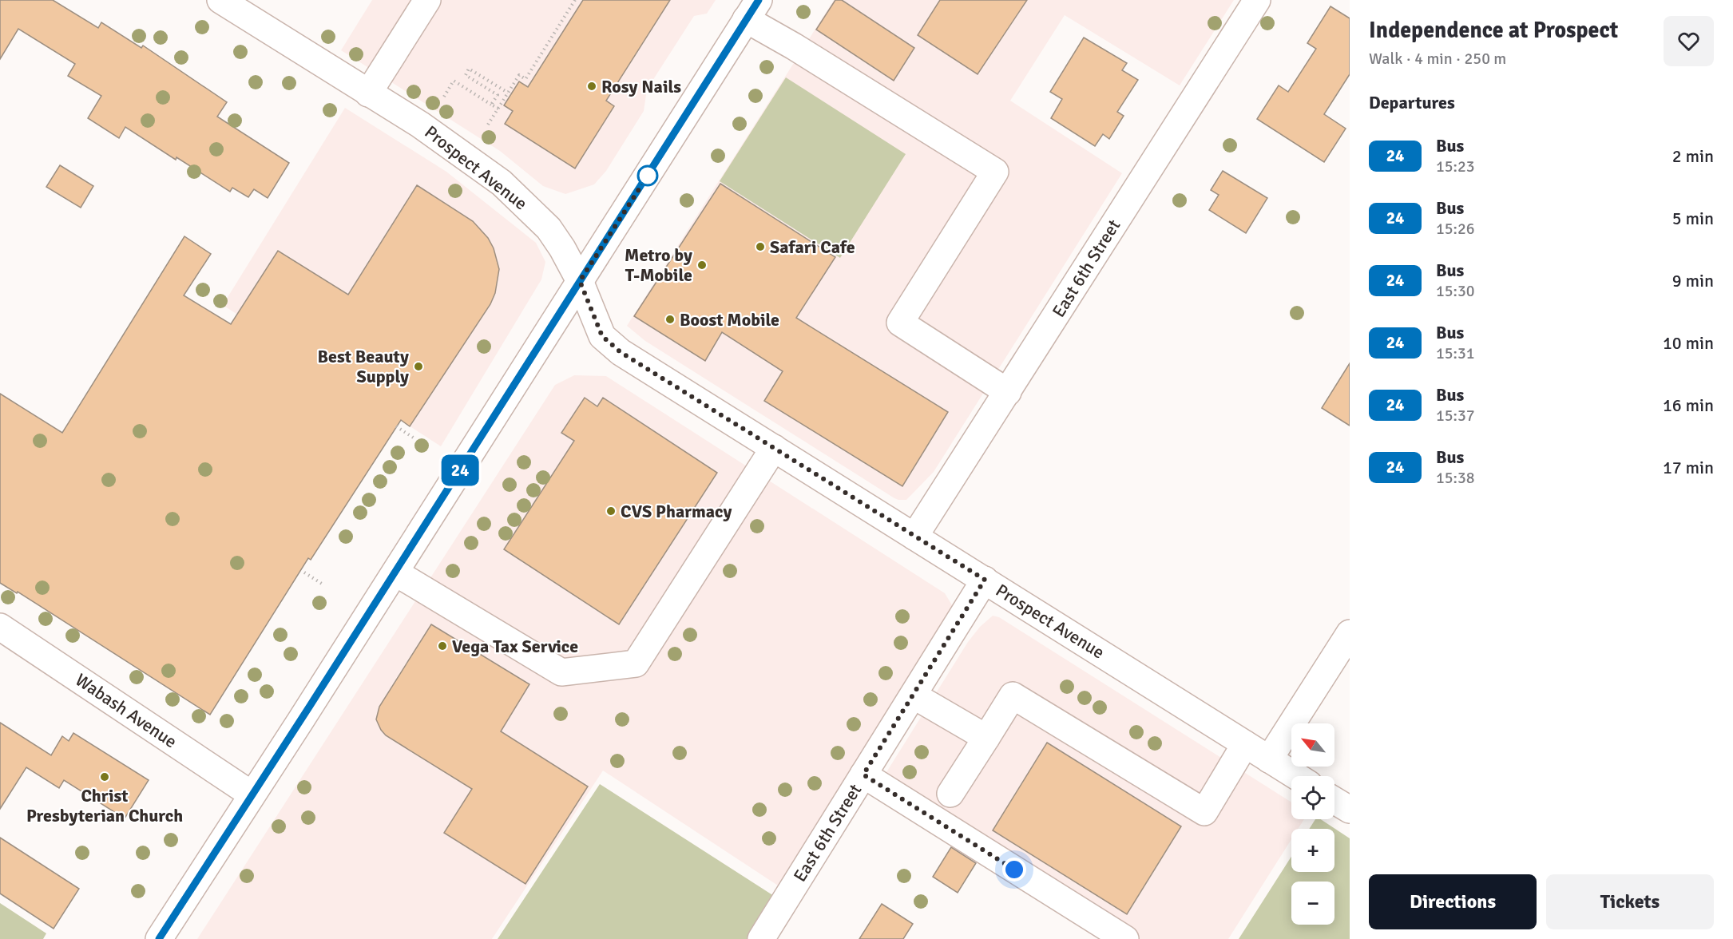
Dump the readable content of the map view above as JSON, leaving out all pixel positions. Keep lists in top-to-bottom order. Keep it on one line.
{"streets":{"main road":["Prospect Avenue","East 6th Street","Wabash Avenue"]},"crossings":[["Prospect Avenue","East 6th Street"]],"places":["Rosy Nails","Safari Cafe","Metro by T-Mobile","Boost Mobile","Best Beauty Supply","CVS Pharmacy","Vega Tax Service","Christ Presbyterian Church"],"lines":["bus line 24"],"north":"top left","page":{"on_map":"24","heading":[["Independence at Prospect","Walk · 4 min · 250 m"],"Departures"],"list":[{"mark":"24","name":"Bus","note":"15:23","value":"2 min"},{"mark":"24","name":"Bus","note":"15:26","value":"5 min"},{"mark":"24","name":"Bus","note":"15:30","value":"9 min"},{"mark":"24","name":"Bus","note":"15:31","value":"10 min"},{"mark":"24","name":"Bus","note":"15:37","value":"16 min"},{"mark":"24","name":"Bus","note":"15:38","value":"17 min"}],"map_buttons":["+","−"],"buttons":["Directions","Tickets"]}}
